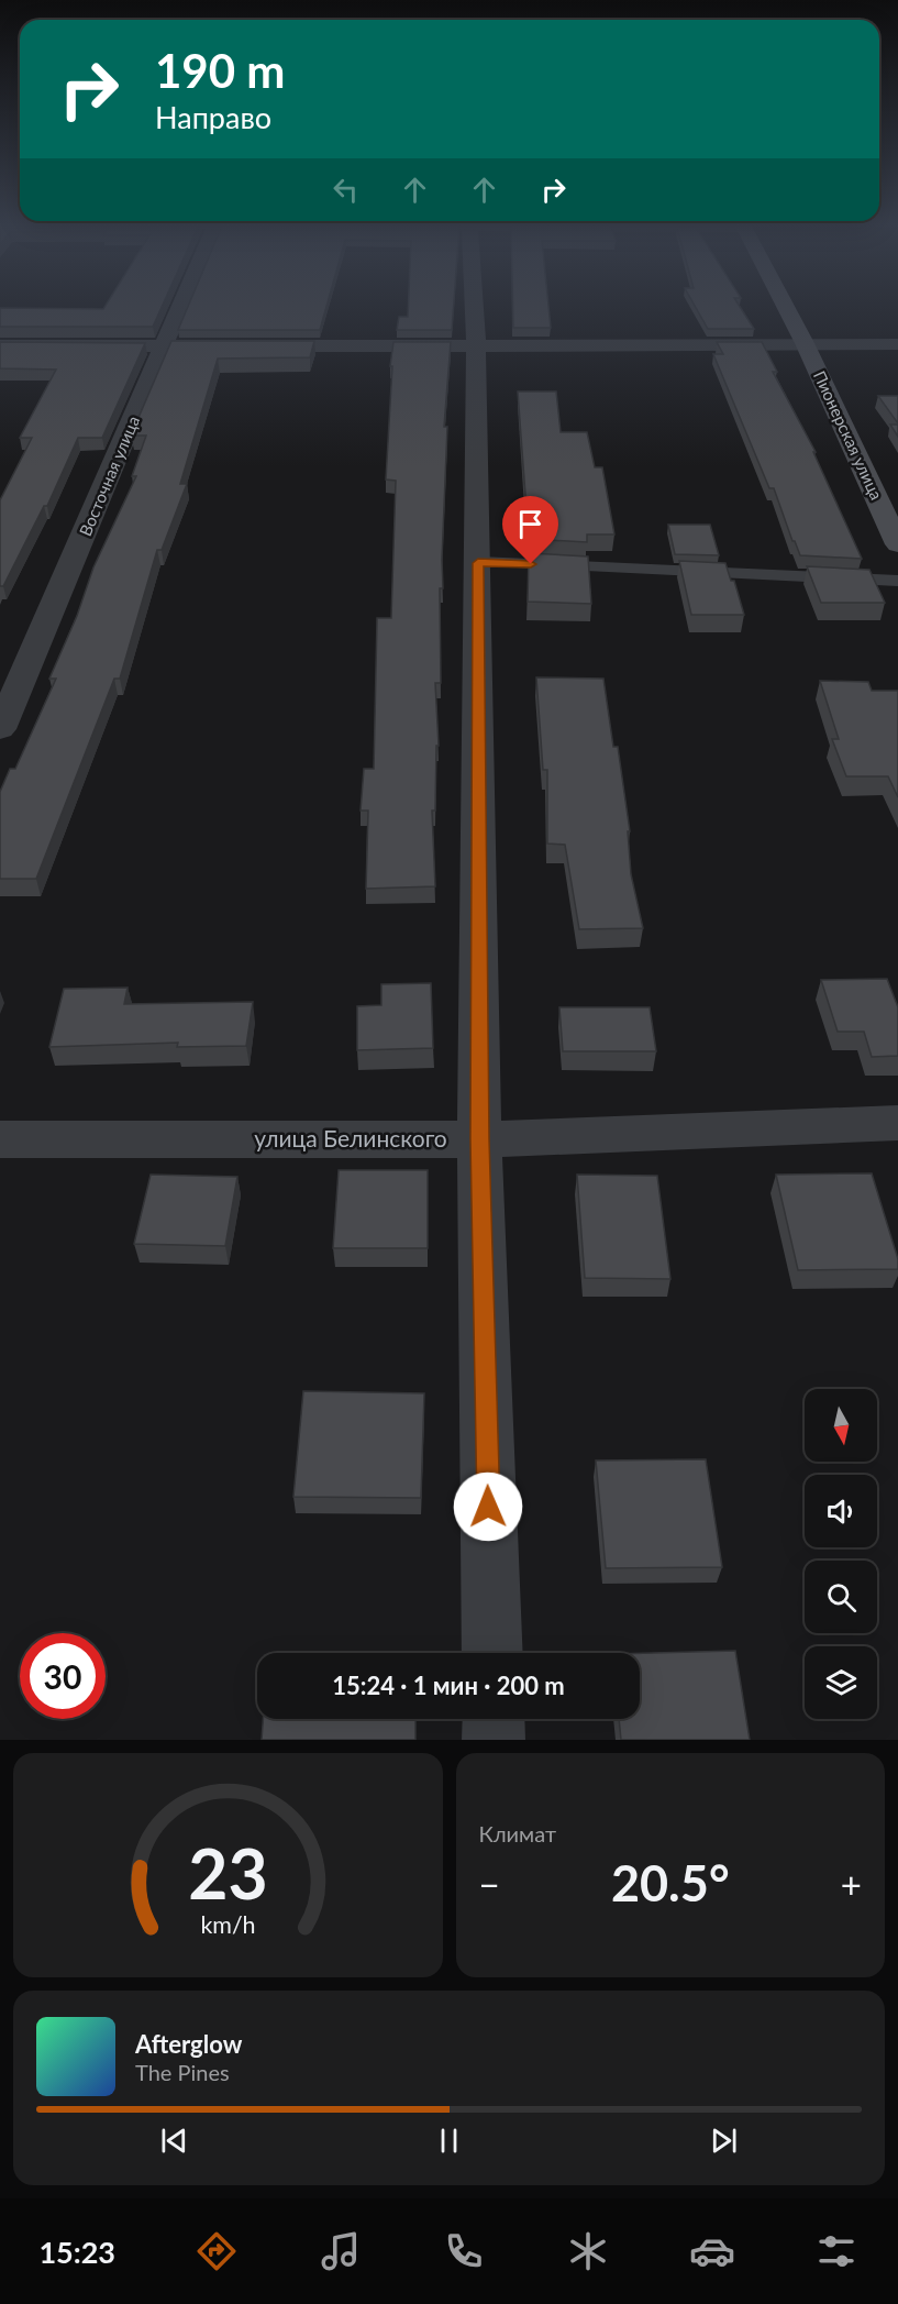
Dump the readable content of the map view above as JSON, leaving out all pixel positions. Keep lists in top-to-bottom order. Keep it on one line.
{"streets":{"street":["Пионерская улица","Восточная улица","улица Белинского"]},"north":"bottom","page":{"turn":["190 m","Направо"],"limit":"30","trip":"15:24 · 1 мин · 200 m","tile":"Климат","heat":["−","20.5°","+"],"song":["Afterglow","The Pines"],"tabs":"15:23","gauge":["23","km/h"]}}
